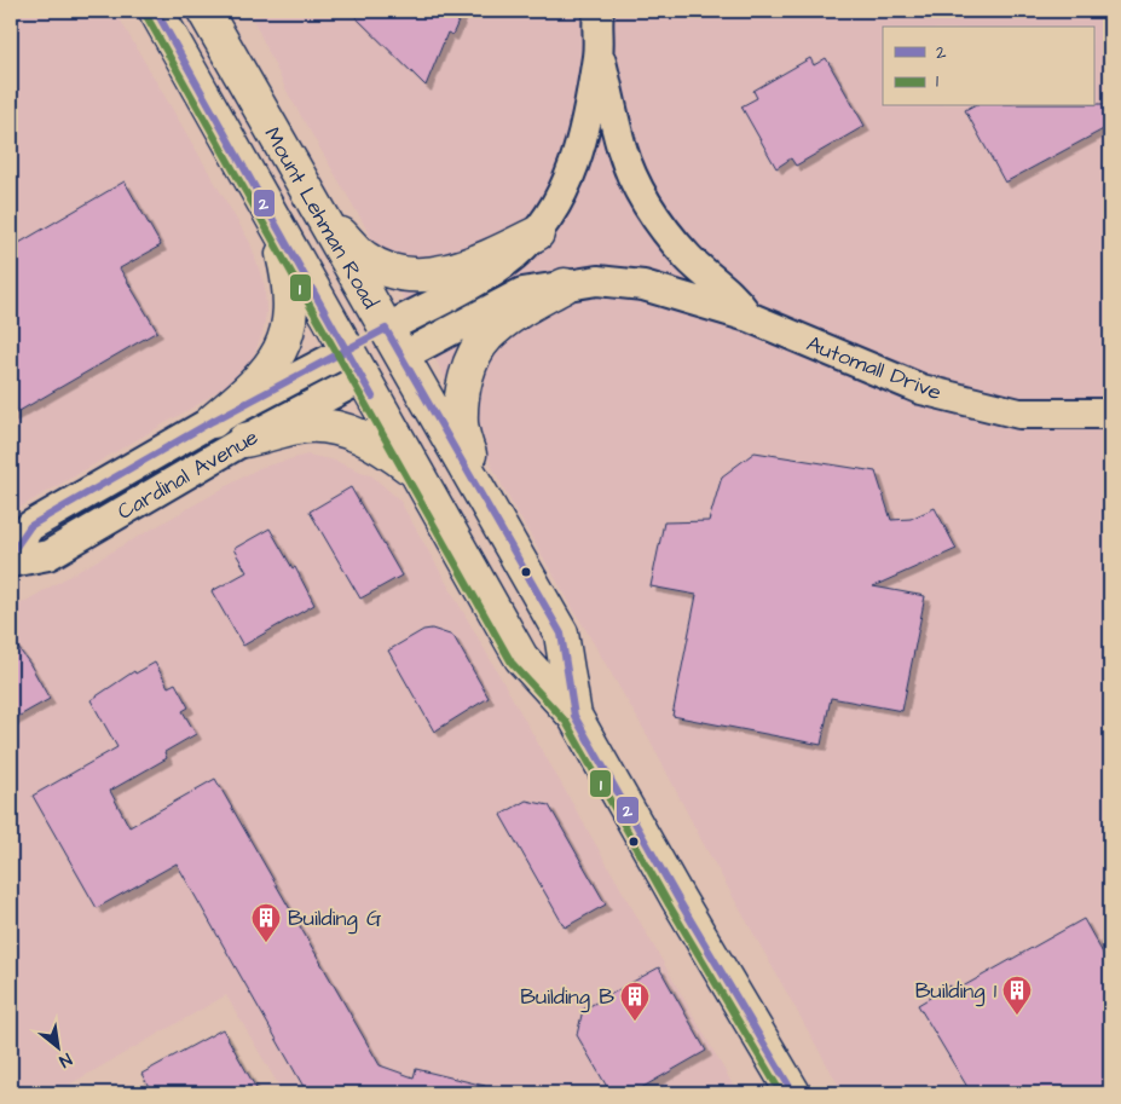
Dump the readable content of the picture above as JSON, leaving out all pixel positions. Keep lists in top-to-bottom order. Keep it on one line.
{"streets":{"main road":["Mount Lehman Road"],"street":["Automall Drive","Cardinal Avenue"]},"crossings":[["Mount Lehman Road","Automall Drive"],["Mount Lehman Road","Cardinal Avenue"]],"places":{"building":["Building G","Building 1","Building B"]},"lines":["transit line 2","transit line 1"],"legend":["2","1"],"north":"bottom right"}
